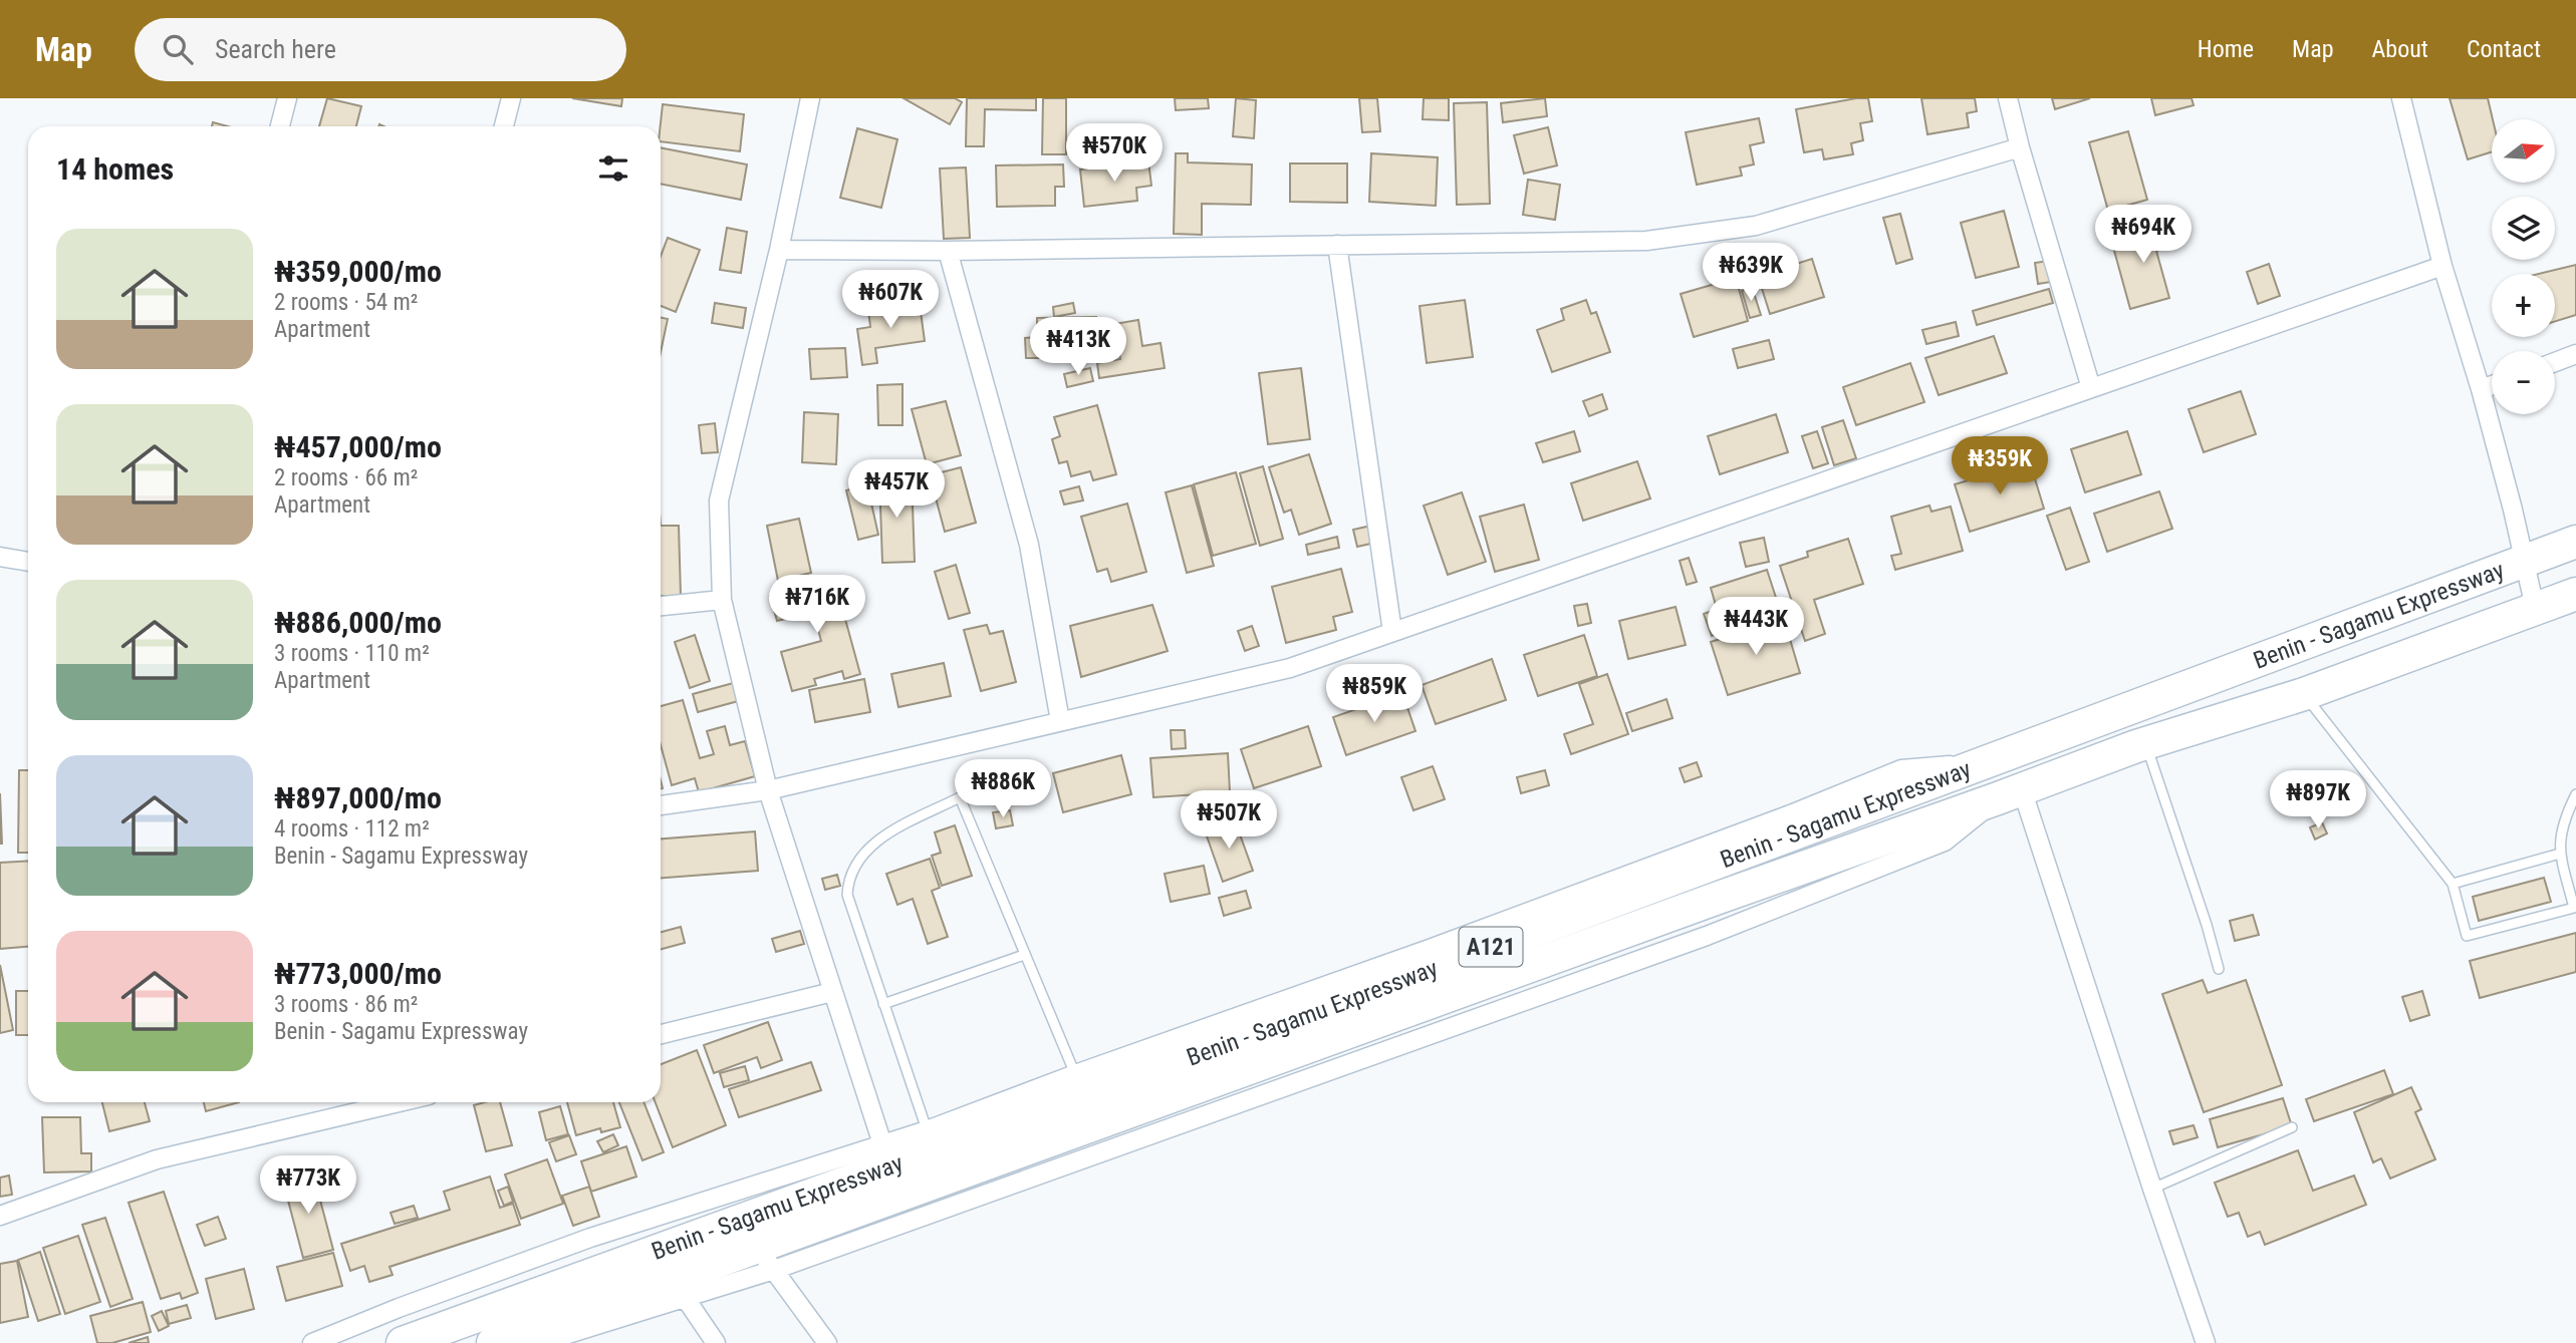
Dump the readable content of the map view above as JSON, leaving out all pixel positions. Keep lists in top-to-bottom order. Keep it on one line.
{"streets":{"highway":["Benin - Sagamu Expressway","A121"]},"north":"right","page":{"header":"Map","search":"Search here","nav":["Home","Map","About","Contact"],"map_buttons":["+","−"],"price":["₦570K","₦694K","₦639K","₦607K","₦413K","₦359K","₦457K","₦716K","₦443K","₦859K","₦886K","₦897K","₦507K","₦773K"],"heading":"14 homes","list":[{"name":"₦359,000/mo","note":"2 rooms · 54 m² · Apartment"},{"name":"₦457,000/mo","note":"2 rooms · 66 m² · Apartment"},{"name":"₦886,000/mo","note":"3 rooms · 110 m² · Apartment"},{"name":"₦897,000/mo","note":"4 rooms · 112 m² · Benin - Sagamu Expressway"},{"name":"₦773,000/mo","note":"3 rooms · 86 m² · Benin - Sagamu Expressway"}]}}
